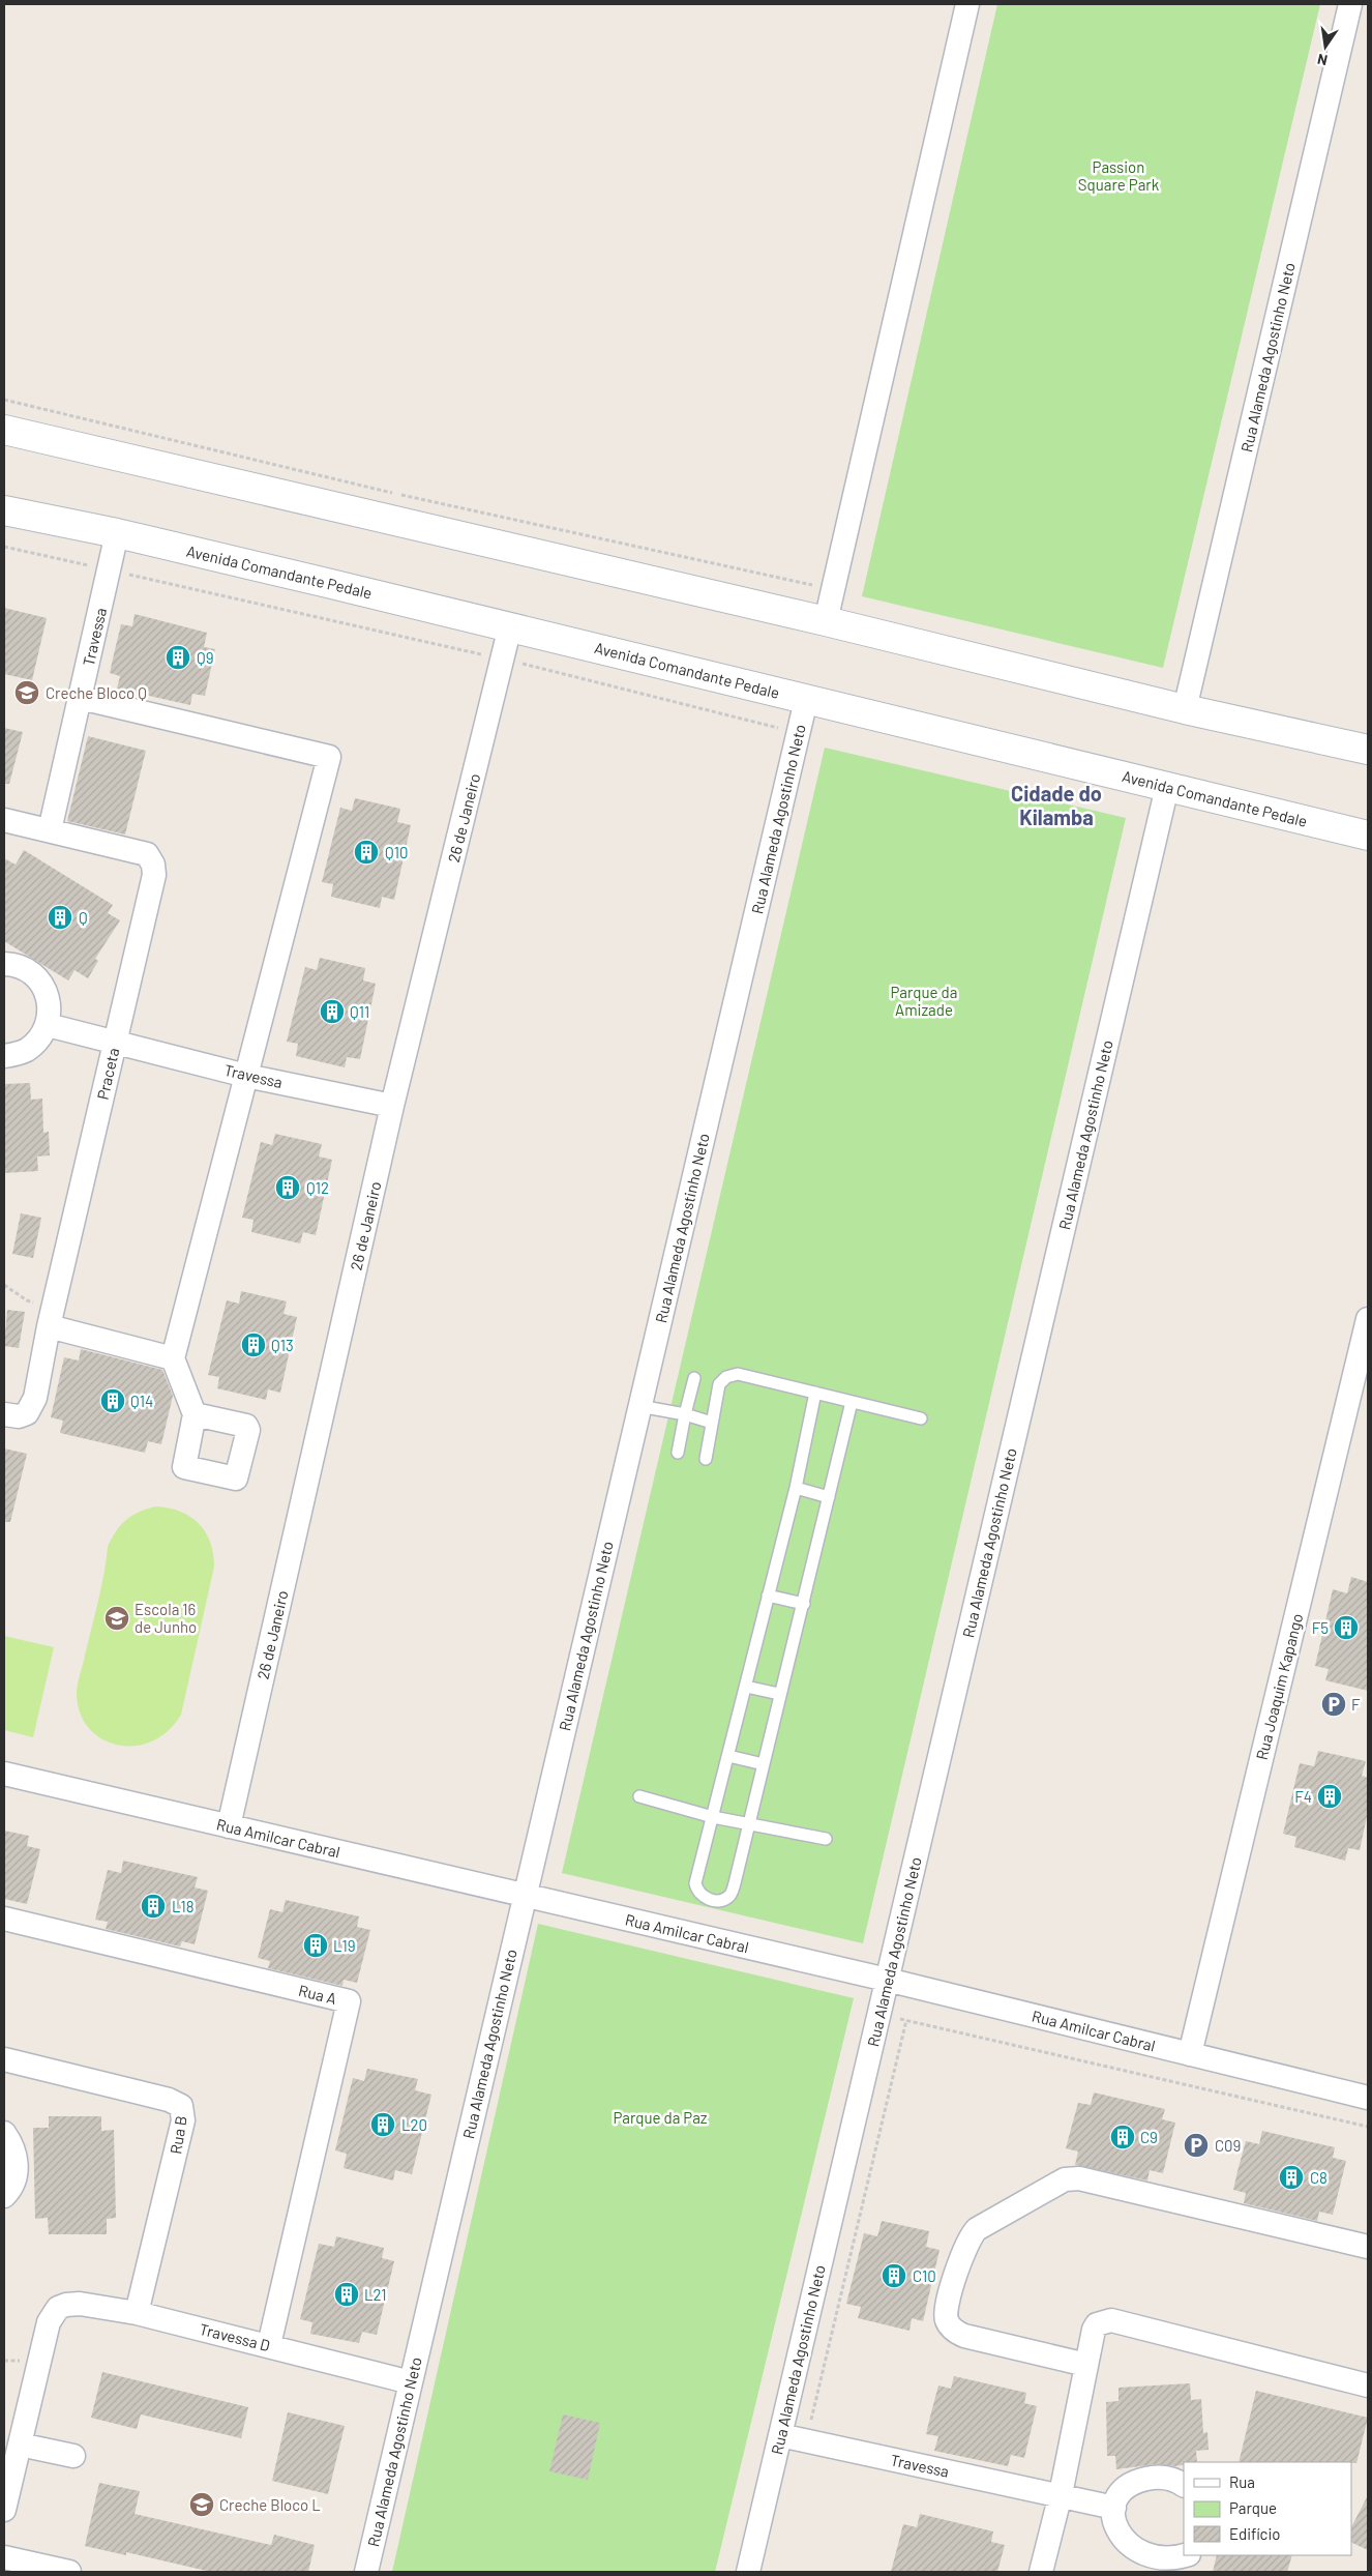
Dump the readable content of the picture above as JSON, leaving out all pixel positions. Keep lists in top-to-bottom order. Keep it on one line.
{"streets":{"street":["Rua Alameda Agostinho Neto","Avenida Comandante Pedale","Travessa","26 de Janeiro","Praceta","Rua Joaquim Kapango","Rua Amilcar Cabral","Rua A","Rua B","Travessa D"]},"crossings":[["Rua Alameda Agostinho Neto","Avenida Comandante Pedale"],["Rua Alameda Agostinho Neto","Travessa"],["Rua Alameda Agostinho Neto","Rua Amilcar Cabral"],["Rua Alameda Agostinho Neto","Travessa D"],["Avenida Comandante Pedale","Travessa"],["Avenida Comandante Pedale","26 de Janeiro"],["Travessa","26 de Janeiro"],["Travessa","Praceta"],["26 de Janeiro","Rua Amilcar Cabral"],["Rua Joaquim Kapango","Rua Amilcar Cabral"],["Rua A","Travessa D"],["Rua B","Travessa D"]],"districts":["Cidade do Kilamba"],"parks":["Passion Square Park","Parque da Amizade","Parque da Paz"],"places":{"building":["Q9","Q10","Q","Q11","Q12","Q13","Q14","F5","F4","L18","L19","L20","C9","C8","C10","L21"],"school or university":["Creche Bloco Q","Escola 16 de Junho","Creche Bloco L"],"parking":["F","C09"]},"legend":["Rua","Parque","Edifício"],"north":"bottom"}
